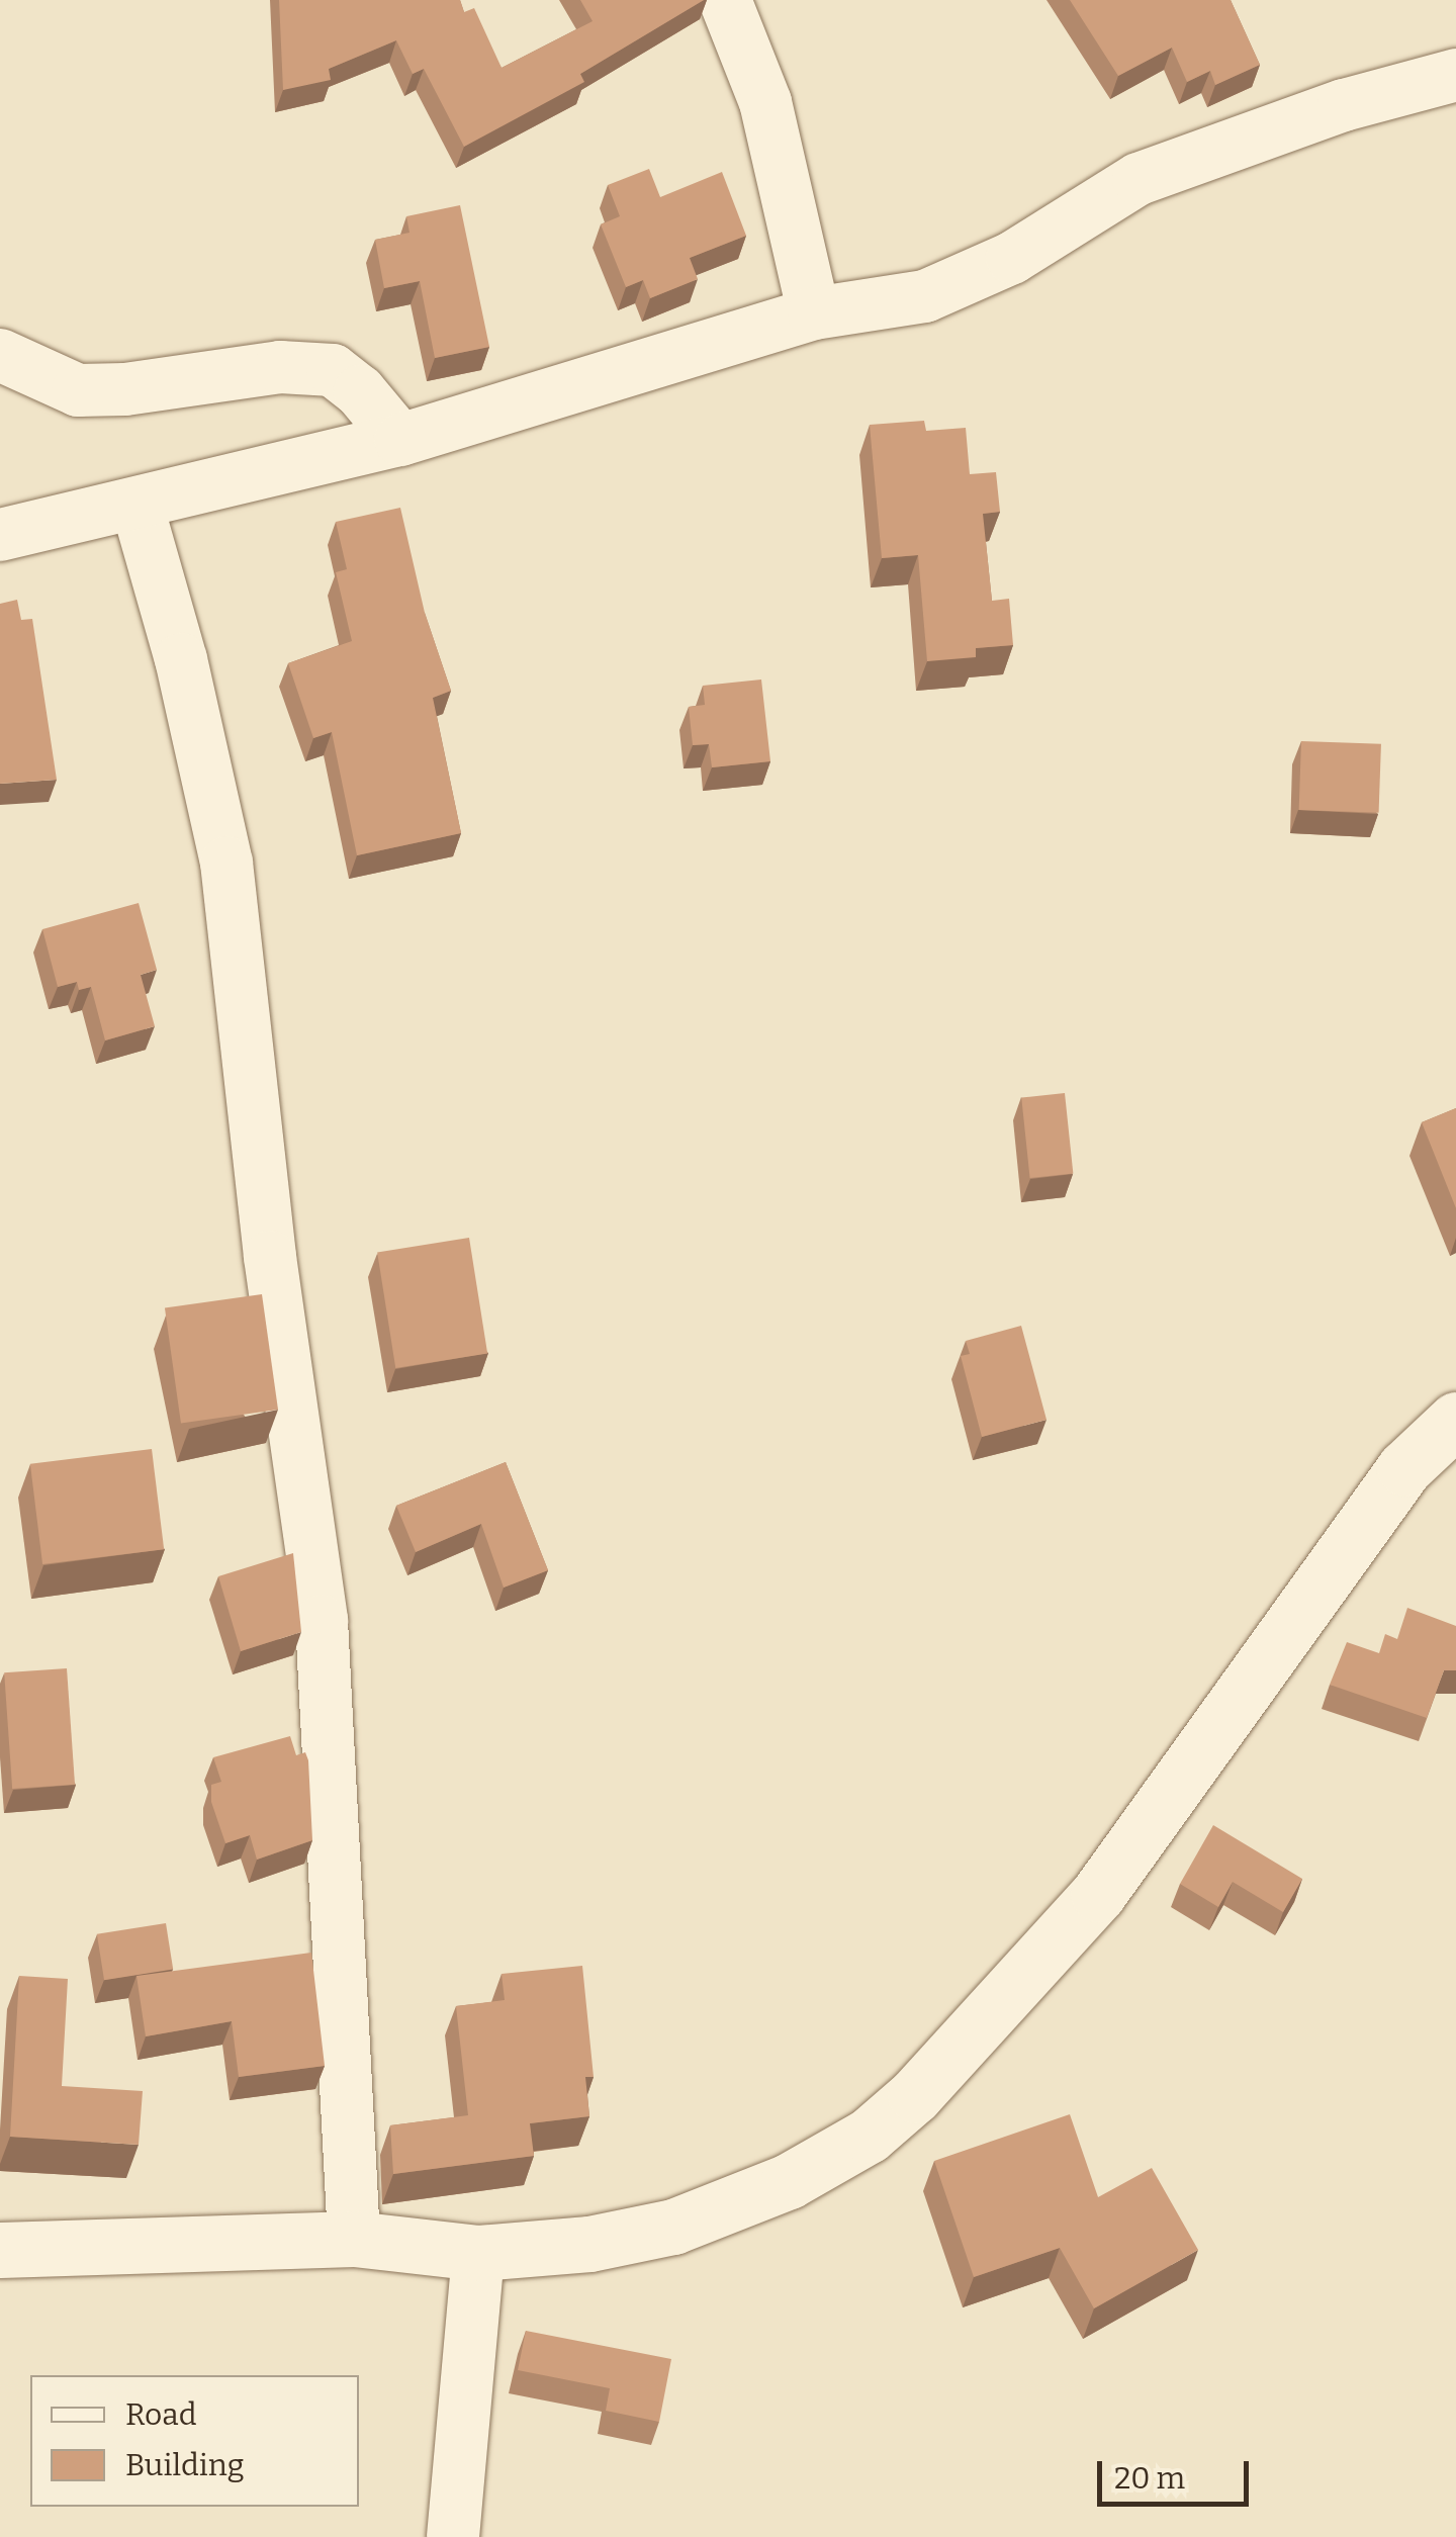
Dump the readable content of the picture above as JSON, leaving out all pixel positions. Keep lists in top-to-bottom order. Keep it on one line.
{"legend":["Road","Building"],"scale_bar":"20 m"}
